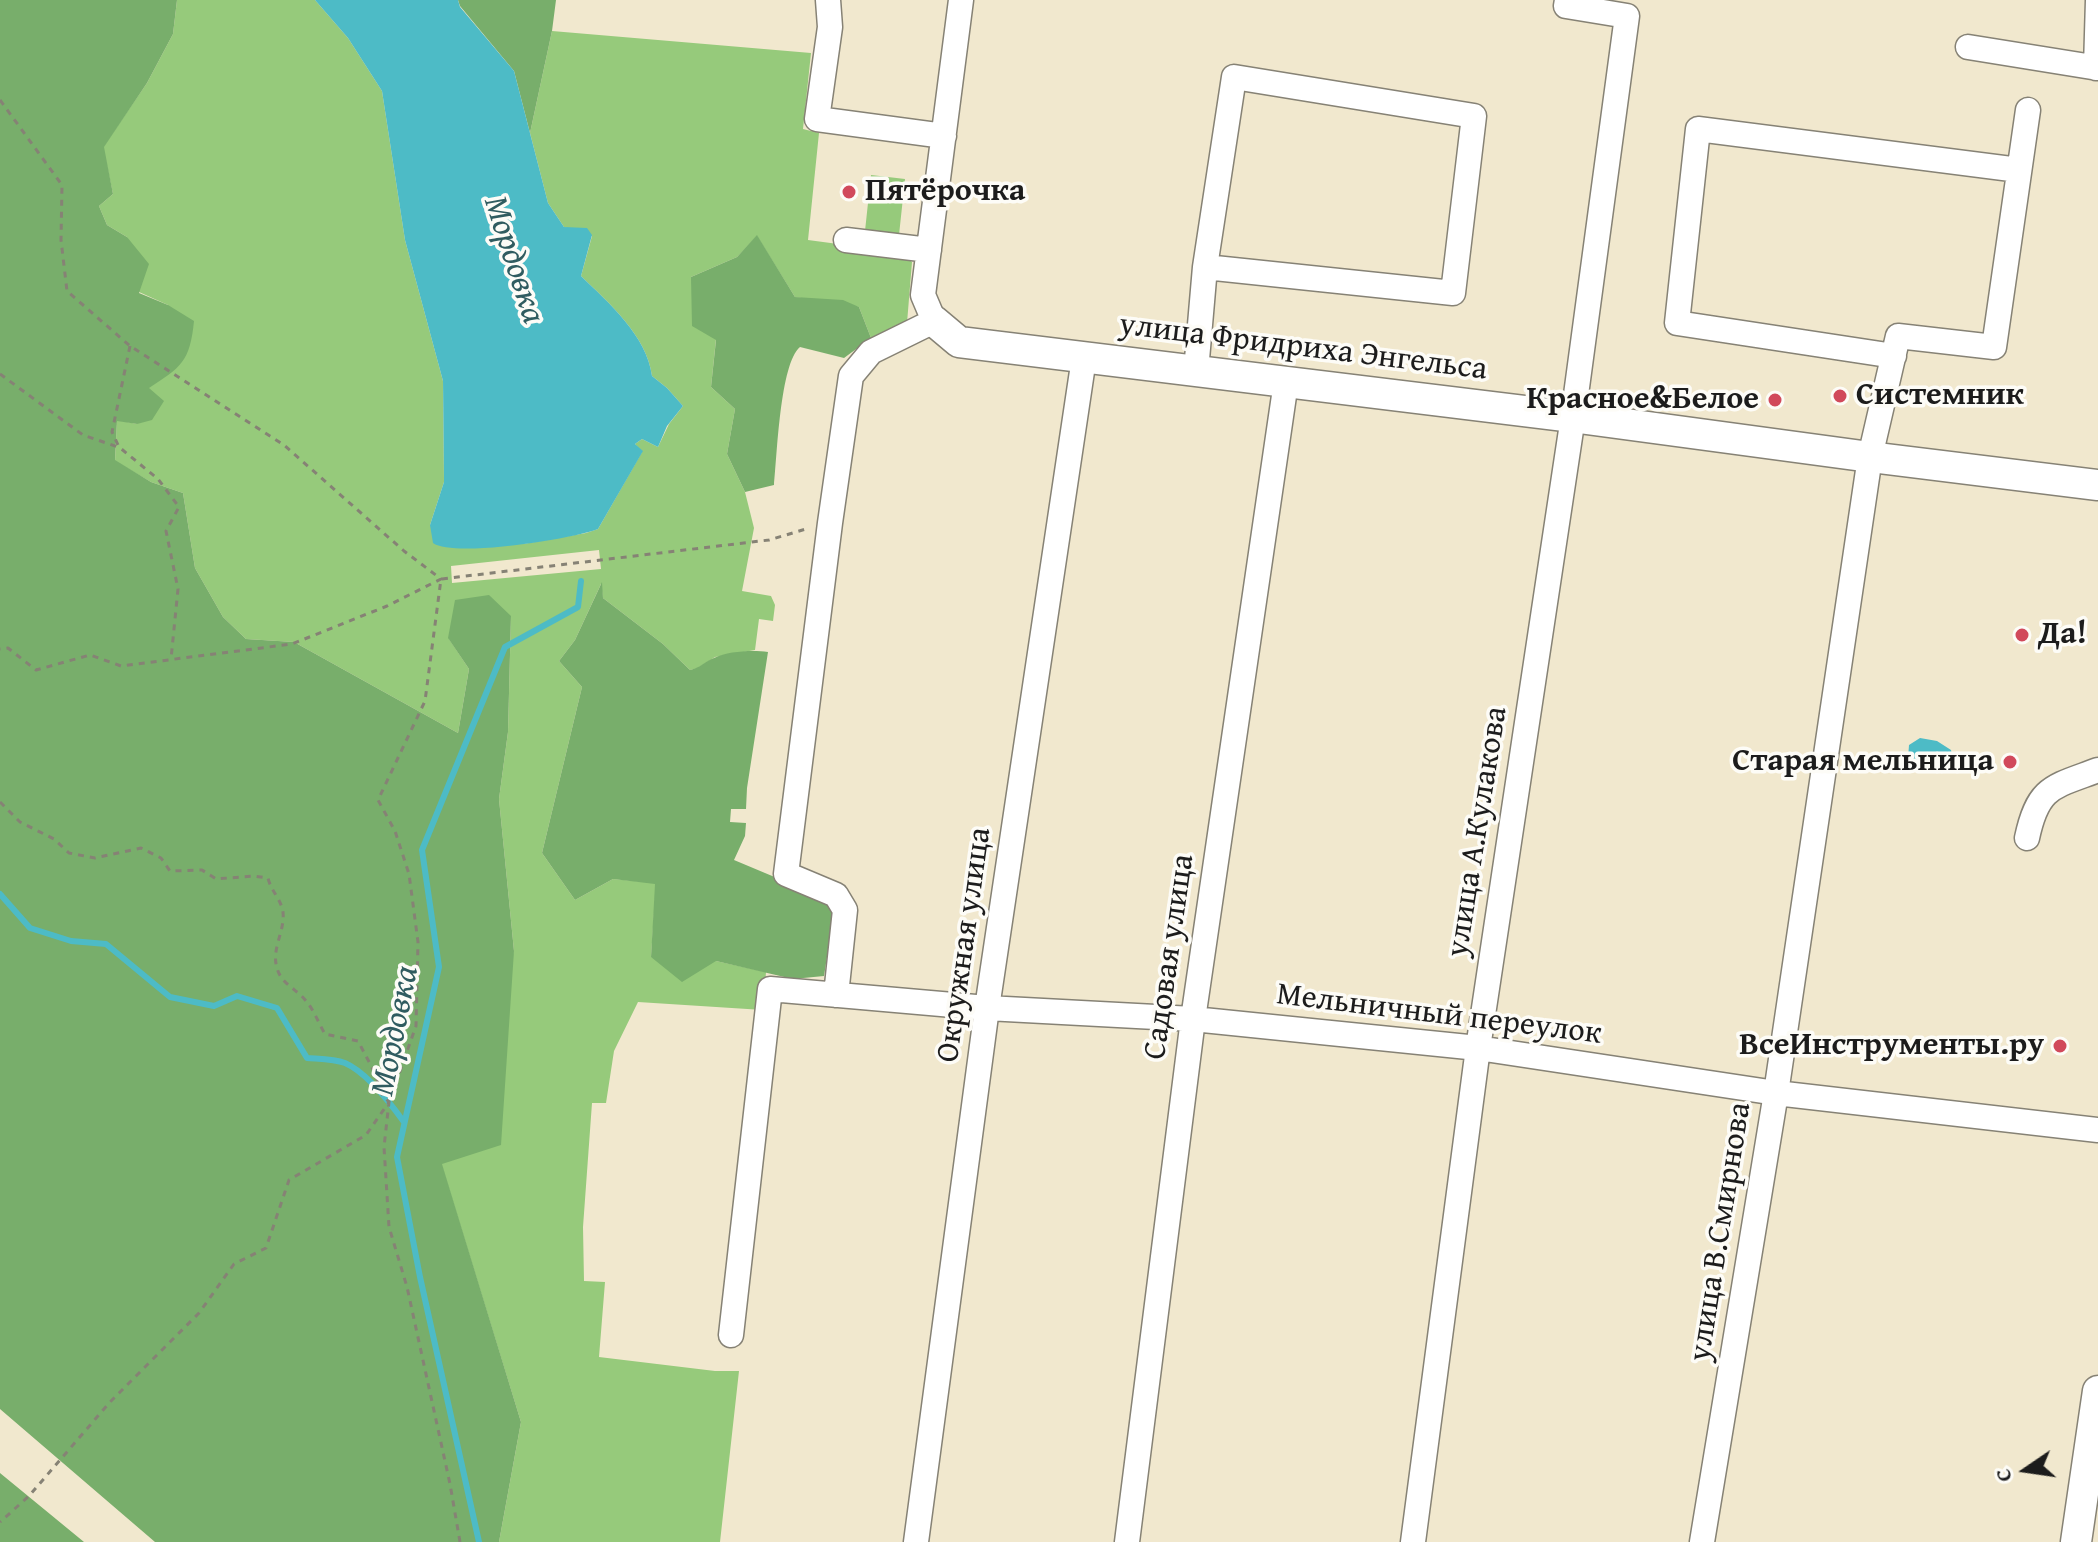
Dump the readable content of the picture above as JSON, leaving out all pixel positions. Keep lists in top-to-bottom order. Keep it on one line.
{"streets":{"main road":["улица Фридриха Энгельса"],"street":["улица А.Кулакова","Окружная улица","Садовая улица","Мельничный переулок","улица В.Смирнова"]},"crossings":[["улица Фридриха Энгельса","улица А.Кулакова"],["улица Фридриха Энгельса","Окружная улица"],["улица Фридриха Энгельса","Садовая улица"],["улица Фридриха Энгельса","улица В.Смирнова"],["улица А.Кулакова","Мельничный переулок"],["Окружная улица","Мельничный переулок"],["Садовая улица","Мельничный переулок"],["Мельничный переулок","улица В.Смирнова"]],"water":["Мордовка"],"places":["Пятёрочка","Системник","Красное&Белое","Да!","Старая мельница","ВсеИнструменты.ру"],"north":"left"}
